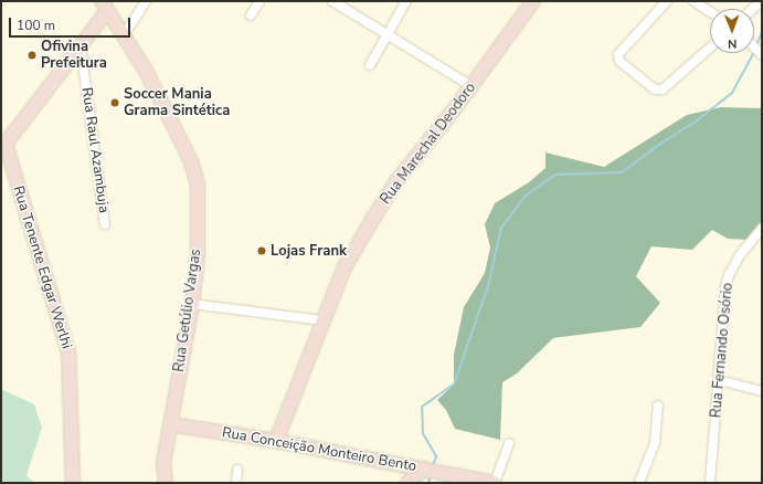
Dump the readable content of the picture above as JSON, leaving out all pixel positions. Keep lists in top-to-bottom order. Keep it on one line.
{"streets":{"street":["Rua Marechal Deodoro","Rua Raul Azambuja","Rua Tenente Edgar Werlhi","Rua Getúlio Vargas","Rua Fernando Osório","Rua Conceição Monteiro Bento"]},"crossings":[["Rua Marechal Deodoro","Rua Conceição Monteiro Bento"],["Rua Getúlio Vargas","Rua Conceição Monteiro Bento"]],"places":["Ofivina Prefeitura","Soccer Mania Grama Sintética","Lojas Frank"],"scale_bar":"100 m","north":"bottom"}
